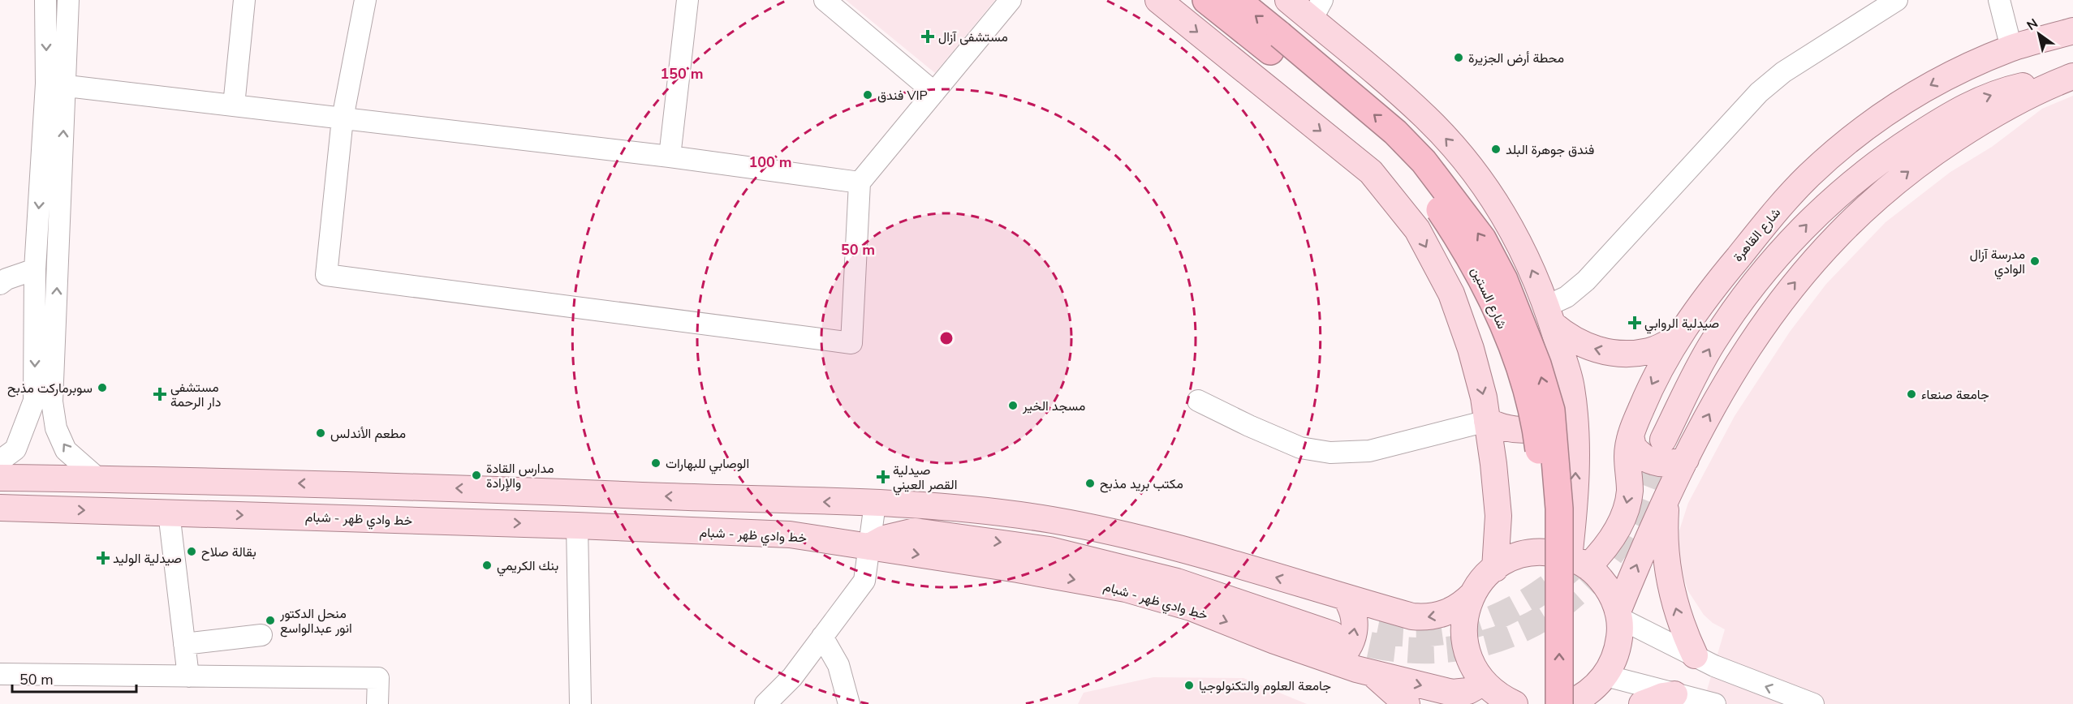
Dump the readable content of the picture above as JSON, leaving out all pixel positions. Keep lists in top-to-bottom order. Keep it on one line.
{"streets":{"highway":["شارع الستين"],"main road":["شارع القاهرة","خط وادي ظهر - شبام"]},"places":{"health":["مستشفى آزال","صيدلية الروابي","مستشفى دار الرحمة","صيدلية القصر العيني","صيدلية الوليد"],"other":["محطة أرض الجزيرة","فندق VIP","فندق جوهرة البلد","مدرسة آزال الوادي","سوبرمارکت مذبح","جامعة صنعاء","مسجد الخير","مطعم الأندلس","الوصابي للبهارات","مدارس القادة والإرادة","مكتب بريد مذبح","بقالة صلاح","بنك الكريمي","منحل الدكتور انور عبدالواسع","جامعة العلوم والتكنولوجيا"]},"scale_bar":"50 m","north":"top left","rings":["150 m","100 m","50 m"]}
